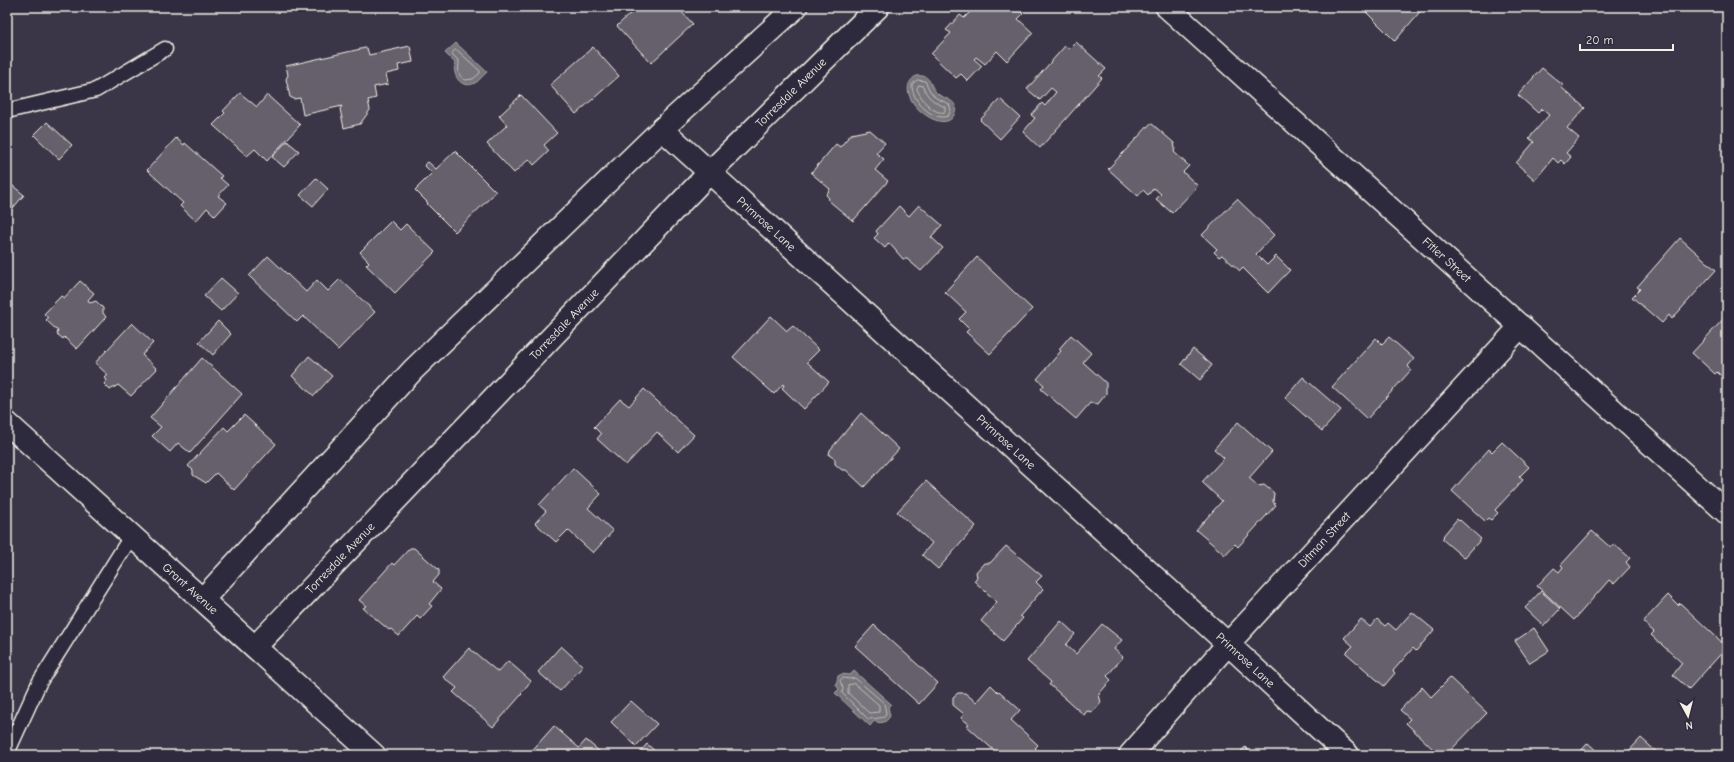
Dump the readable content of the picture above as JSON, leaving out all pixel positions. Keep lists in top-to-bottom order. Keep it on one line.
{"streets":{"street":["Torresdale Avenue","Primrose Lane","Fitler Street","Ditman Street","Grant Avenue"]},"crossings":[["Torresdale Avenue","Primrose Lane"],["Torresdale Avenue","Grant Avenue"],["Primrose Lane","Ditman Street"],["Fitler Street","Ditman Street"]],"scale_bar":"20 m","north":"bottom"}
